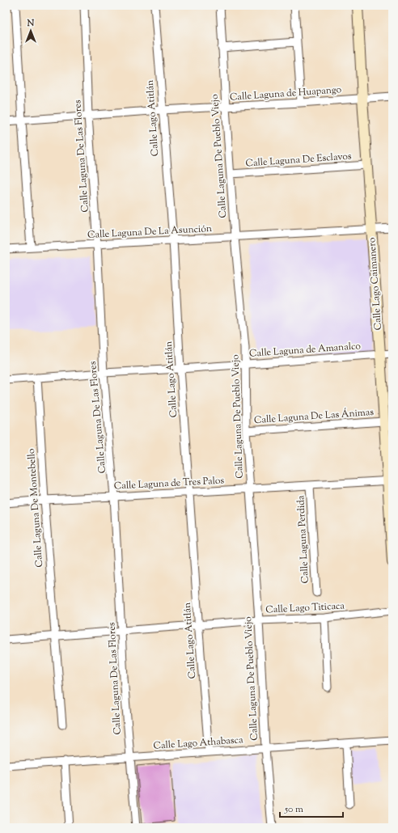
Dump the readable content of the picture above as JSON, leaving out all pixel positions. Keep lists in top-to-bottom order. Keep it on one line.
{"streets":{"street":["Calle Laguna de Huapango","Calle Lago Atitlán","Calle Laguna De Las Flores","Calle Laguna De Pueblo Viejo","Calle Laguna De Esclavos","Calle Laguna De La Asunción","Calle Lago Caimanero","Calle Laguna de Amanalco","Calle Laguna De Las Ánimas","Calle Laguna de Tres Palos","Calle Laguna De Montebello","Calle Laguna Perdida","Calle Lago Titicaca","Calle Lago Athabasca"]},"crossings":[["Calle Laguna de Huapango","Calle Lago Atitlán"],["Calle Laguna de Huapango","Calle Laguna De Las Flores"],["Calle Laguna de Huapango","Calle Laguna De Pueblo Viejo"],["Calle Laguna de Huapango","Calle Lago Caimanero"],["Calle Lago Atitlán","Calle Laguna De La Asunción"],["Calle Lago Atitlán","Calle Laguna de Amanalco"],["Calle Lago Atitlán","Calle Laguna de Tres Palos"],["Calle Lago Atitlán","Calle Lago Titicaca"],["Calle Lago Atitlán","Calle Lago Athabasca"],["Calle Laguna De Las Flores","Calle Laguna De La Asunción"],["Calle Laguna De Las Flores","Calle Laguna de Amanalco"],["Calle Laguna De Las Flores","Calle Laguna de Tres Palos"],["Calle Laguna De Las Flores","Calle Lago Titicaca"],["Calle Laguna De Las Flores","Calle Lago Athabasca"],["Calle Laguna De Pueblo Viejo","Calle Laguna De Esclavos"],["Calle Laguna De Pueblo Viejo","Calle Laguna De La Asunción"],["Calle Laguna De Pueblo Viejo","Calle Laguna de Amanalco"],["Calle Laguna De Pueblo Viejo","Calle Laguna De Las Ánimas"],["Calle Laguna De Pueblo Viejo","Calle Laguna de Tres Palos"],["Calle Laguna De Pueblo Viejo","Calle Lago Titicaca"],["Calle Laguna De Pueblo Viejo","Calle Lago Athabasca"],["Calle Laguna De Esclavos","Calle Lago Caimanero"],["Calle Laguna De La Asunción","Calle Lago Caimanero"],["Calle Lago Caimanero","Calle Laguna de Amanalco"],["Calle Lago Caimanero","Calle Laguna De Las Ánimas"],["Calle Lago Caimanero","Calle Laguna de Tres Palos"],["Calle Laguna de Amanalco","Calle Laguna De Montebello"],["Calle Laguna de Tres Palos","Calle Laguna De Montebello"],["Calle Laguna de Tres Palos","Calle Laguna Perdida"],["Calle Laguna De Montebello","Calle Lago Titicaca"]],"scale_bar":"50 m","north":"top"}
